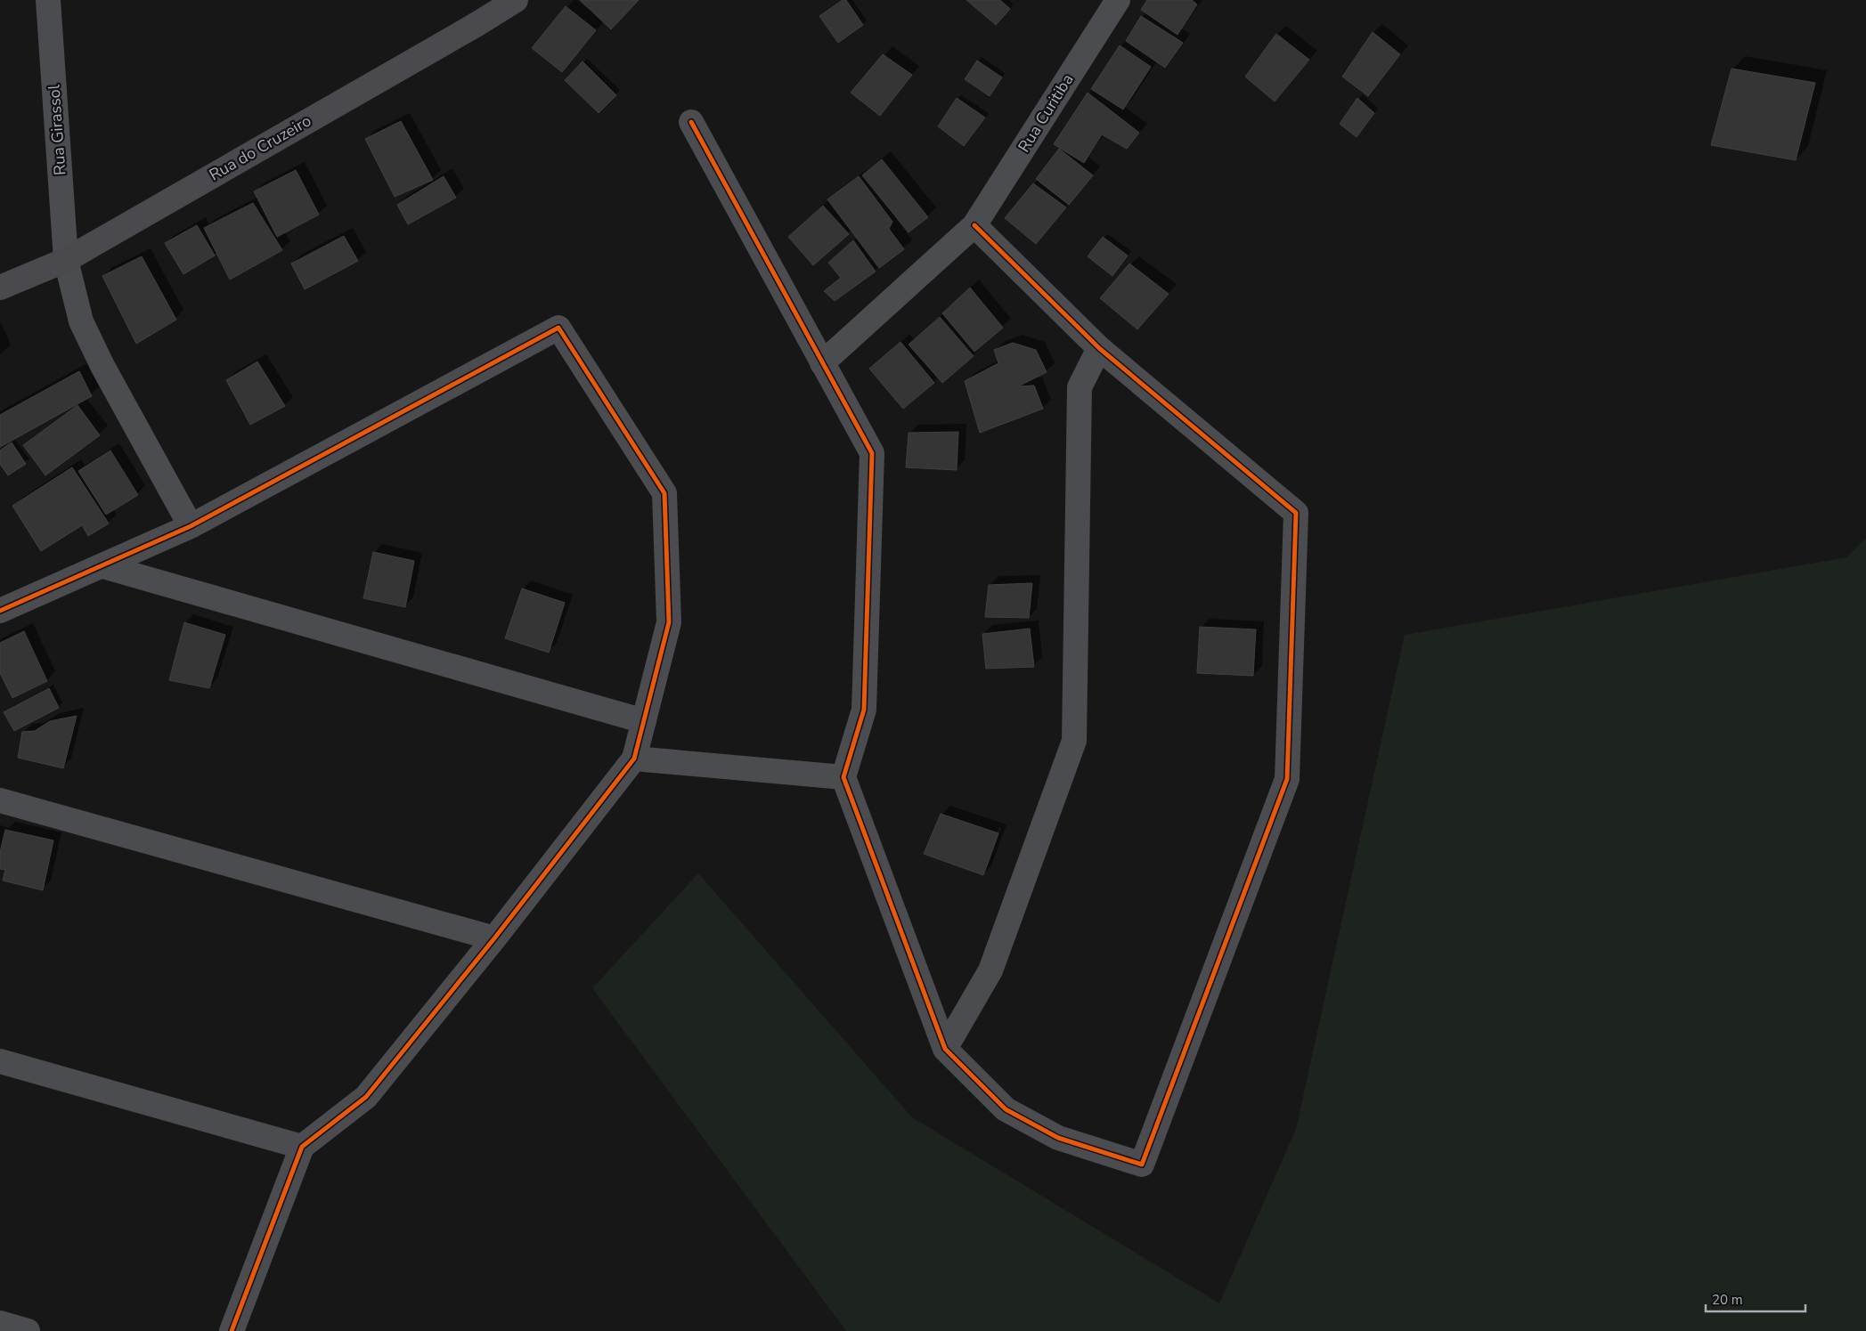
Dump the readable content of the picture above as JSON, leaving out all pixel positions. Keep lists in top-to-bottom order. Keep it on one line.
{"streets":{"street":["Rua Curitiba","Rua Girassol","Rua do Cruzeiro"]},"crossings":[["Rua Girassol","Rua do Cruzeiro"]],"scale_bar":"20 m"}
